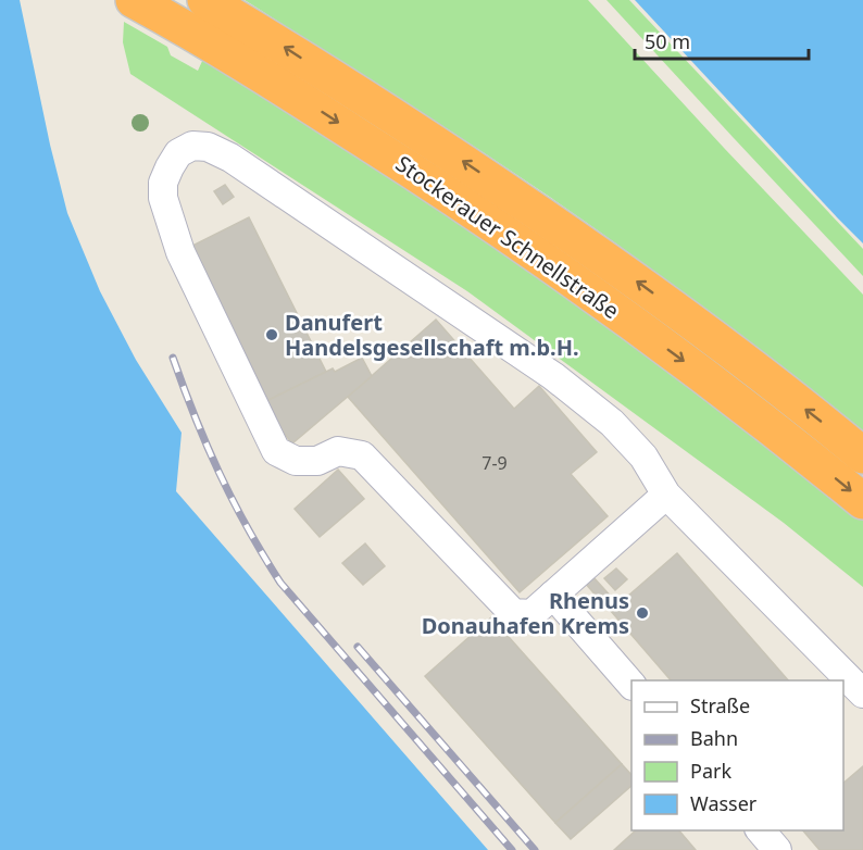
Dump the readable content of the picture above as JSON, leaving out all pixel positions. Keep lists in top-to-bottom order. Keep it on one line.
{"streets":{"highway":["Stockerauer Schnellstraße"]},"places":["Danufert Handelsgesellschaft m.b.H.","Rhenus Donauhafen Krems"],"house_numbers":["7-9"],"legend":["Straße","Bahn","Park","Wasser"],"scale_bar":"50 m"}
